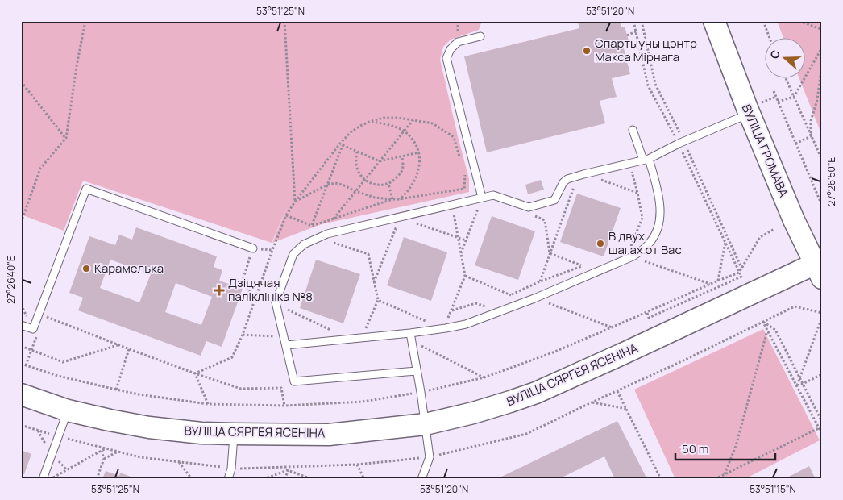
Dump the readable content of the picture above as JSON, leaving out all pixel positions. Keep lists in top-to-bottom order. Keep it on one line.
{"streets":{"main road":["ВУЛІЦА ГРОМАВА","ВУЛІЦА СЯРГЕЯ ЯСЕНІНА"]},"crossings":[["ВУЛІЦА ГРОМАВА","ВУЛІЦА СЯРГЕЯ ЯСЕНІНА"]],"places":{"other":["Спартыўны цэнтр Макса Мірнага","В двух шагах от Вас","Карамелька"],"health":["Дзіцячая паліклініка №8"]},"scale_bar":"50 m","north":"left","coordinates":["53°51'25\"N","53°51'20\"N","27°26'50\"E","27°26'40\"E","53°51'15\"N"]}
